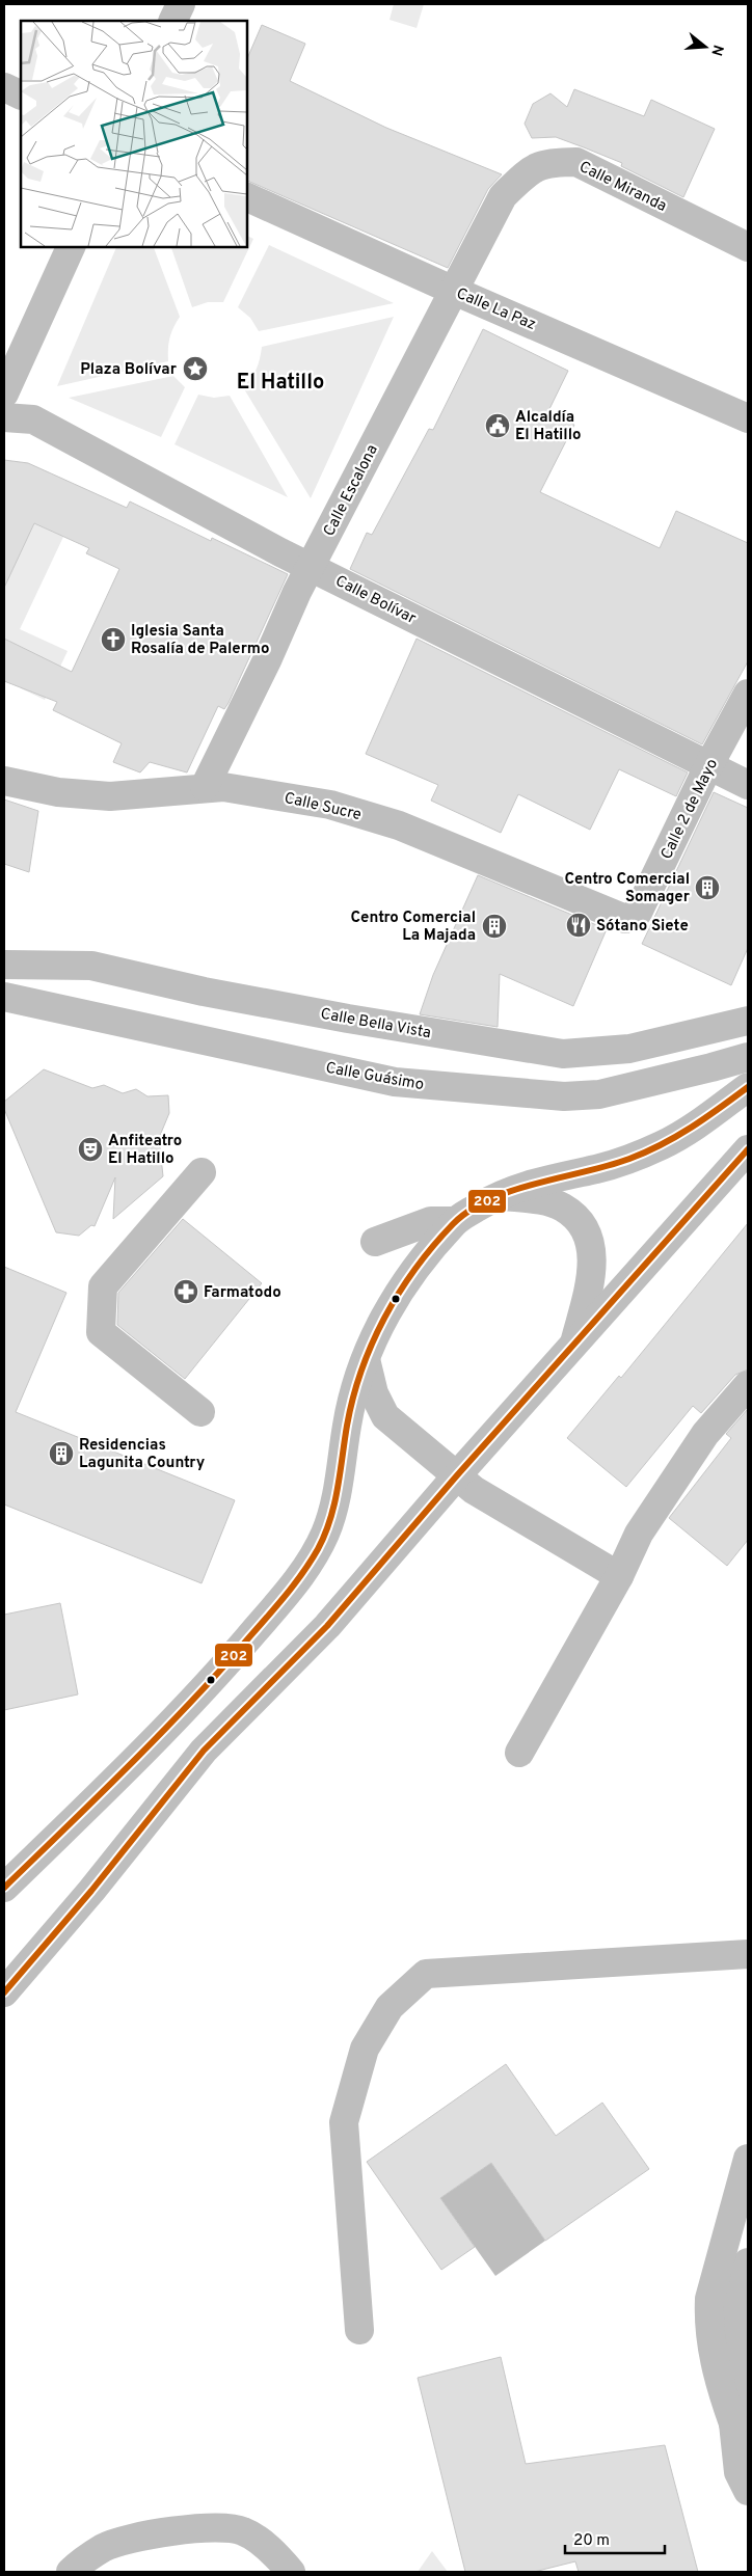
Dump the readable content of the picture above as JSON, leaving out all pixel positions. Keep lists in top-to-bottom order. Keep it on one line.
{"streets":{"street":["Calle Miranda","Calle La Paz","Calle Escalona","Calle Bolívar","Calle Sucre","Calle 2 de Mayo","Calle Bella Vista","Calle Guásimo"]},"crossings":[["Calle Miranda","Calle Escalona"],["Calle La Paz","Calle Escalona"],["Calle Escalona","Calle Bolívar"],["Calle Escalona","Calle Sucre"],["Calle Bolívar","Calle 2 de Mayo"],["Calle Sucre","Calle 2 de Mayo"]],"districts":["El Hatillo"],"places":{"place":["Plaza Bolívar"],"public building":["Alcaldía El Hatillo"],"church":["Iglesia Santa Rosalía de Palermo"],"building":["Centro Comercial Somager","Centro Comercial La Majada","Residencias Lagunita Country"],"restaurant":["Sótano Siete"],"theatre":["Anfiteatro El Hatillo"],"pharmacy":["Farmatodo"]},"lines":["transit line 202"],"scale_bar":"20 m","north":"right"}
